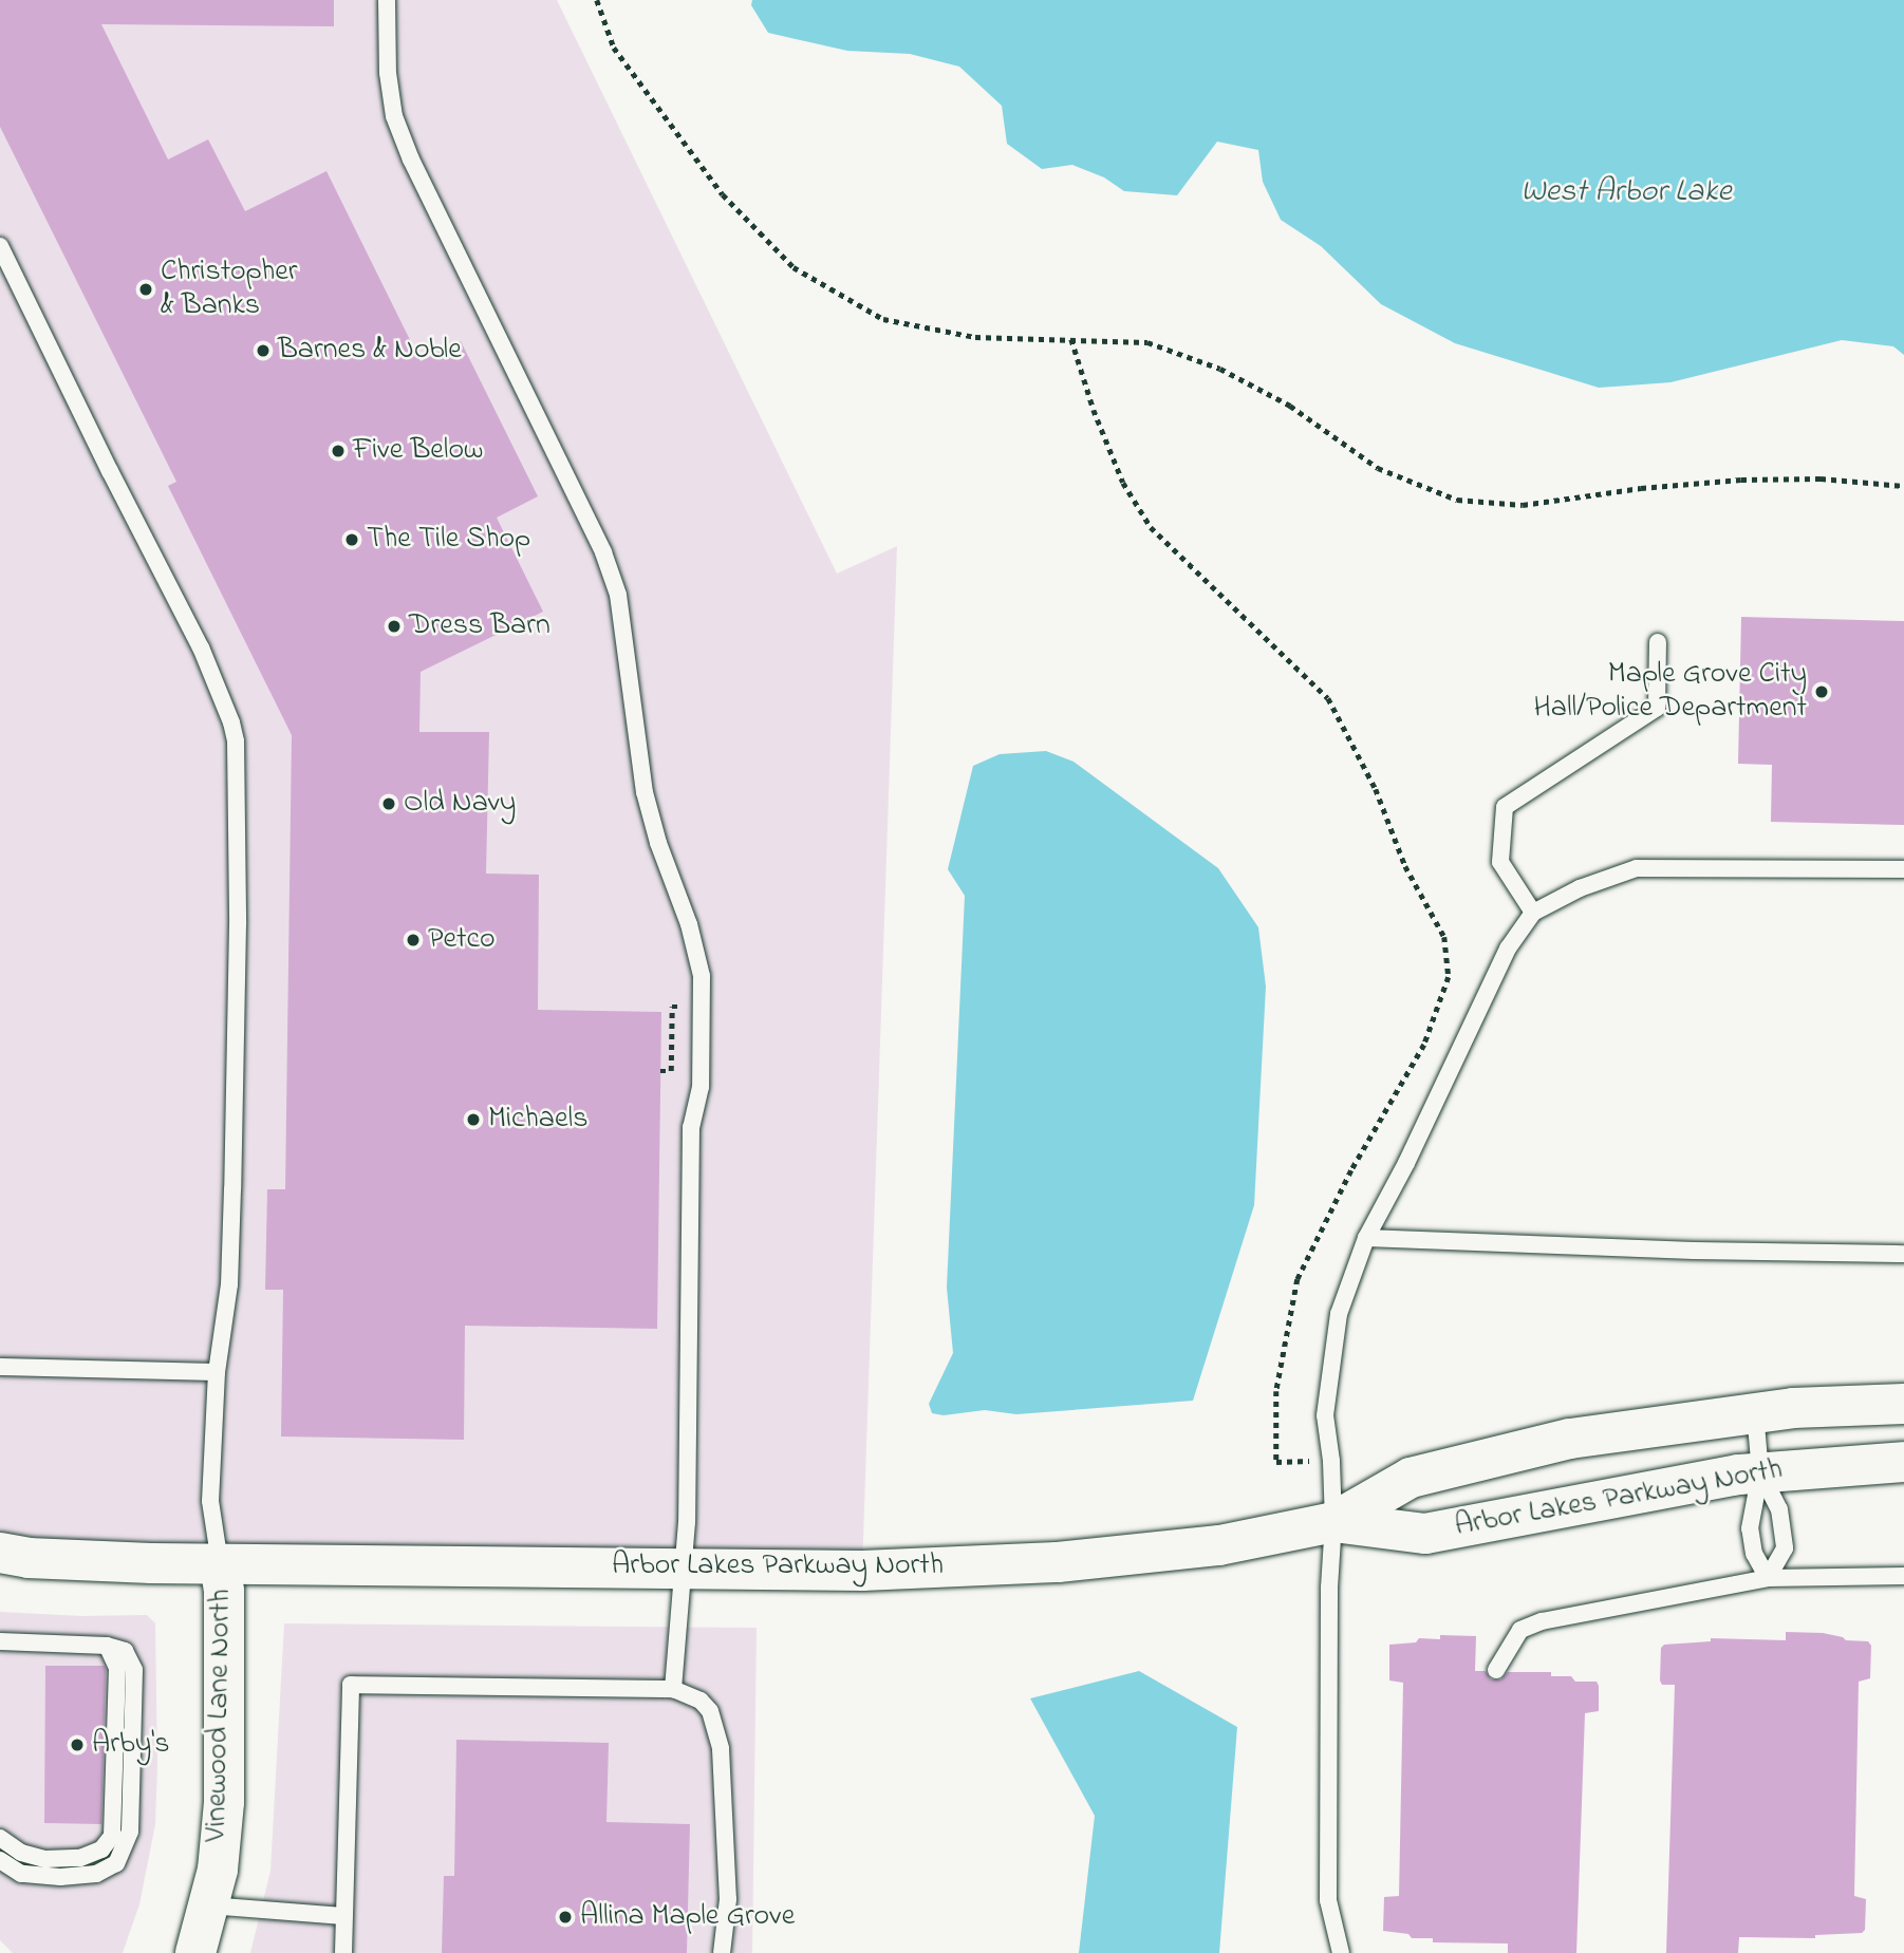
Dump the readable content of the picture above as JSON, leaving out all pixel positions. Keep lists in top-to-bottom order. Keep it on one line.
{"streets":{"street":["Arbor Lakes Parkway North","Vinewood Lane North"]},"crossings":[["Arbor Lakes Parkway North","Vinewood Lane North"]],"water":["West Arbor Lake"],"places":["Christopher & Banks","Barnes & Noble","Five Below","The Tile Shop","Dress Barn","Maple Grove City Hall/Police Department","Old Navy","Petco","Michaels","Arby's","Allina Maple Grove"]}
